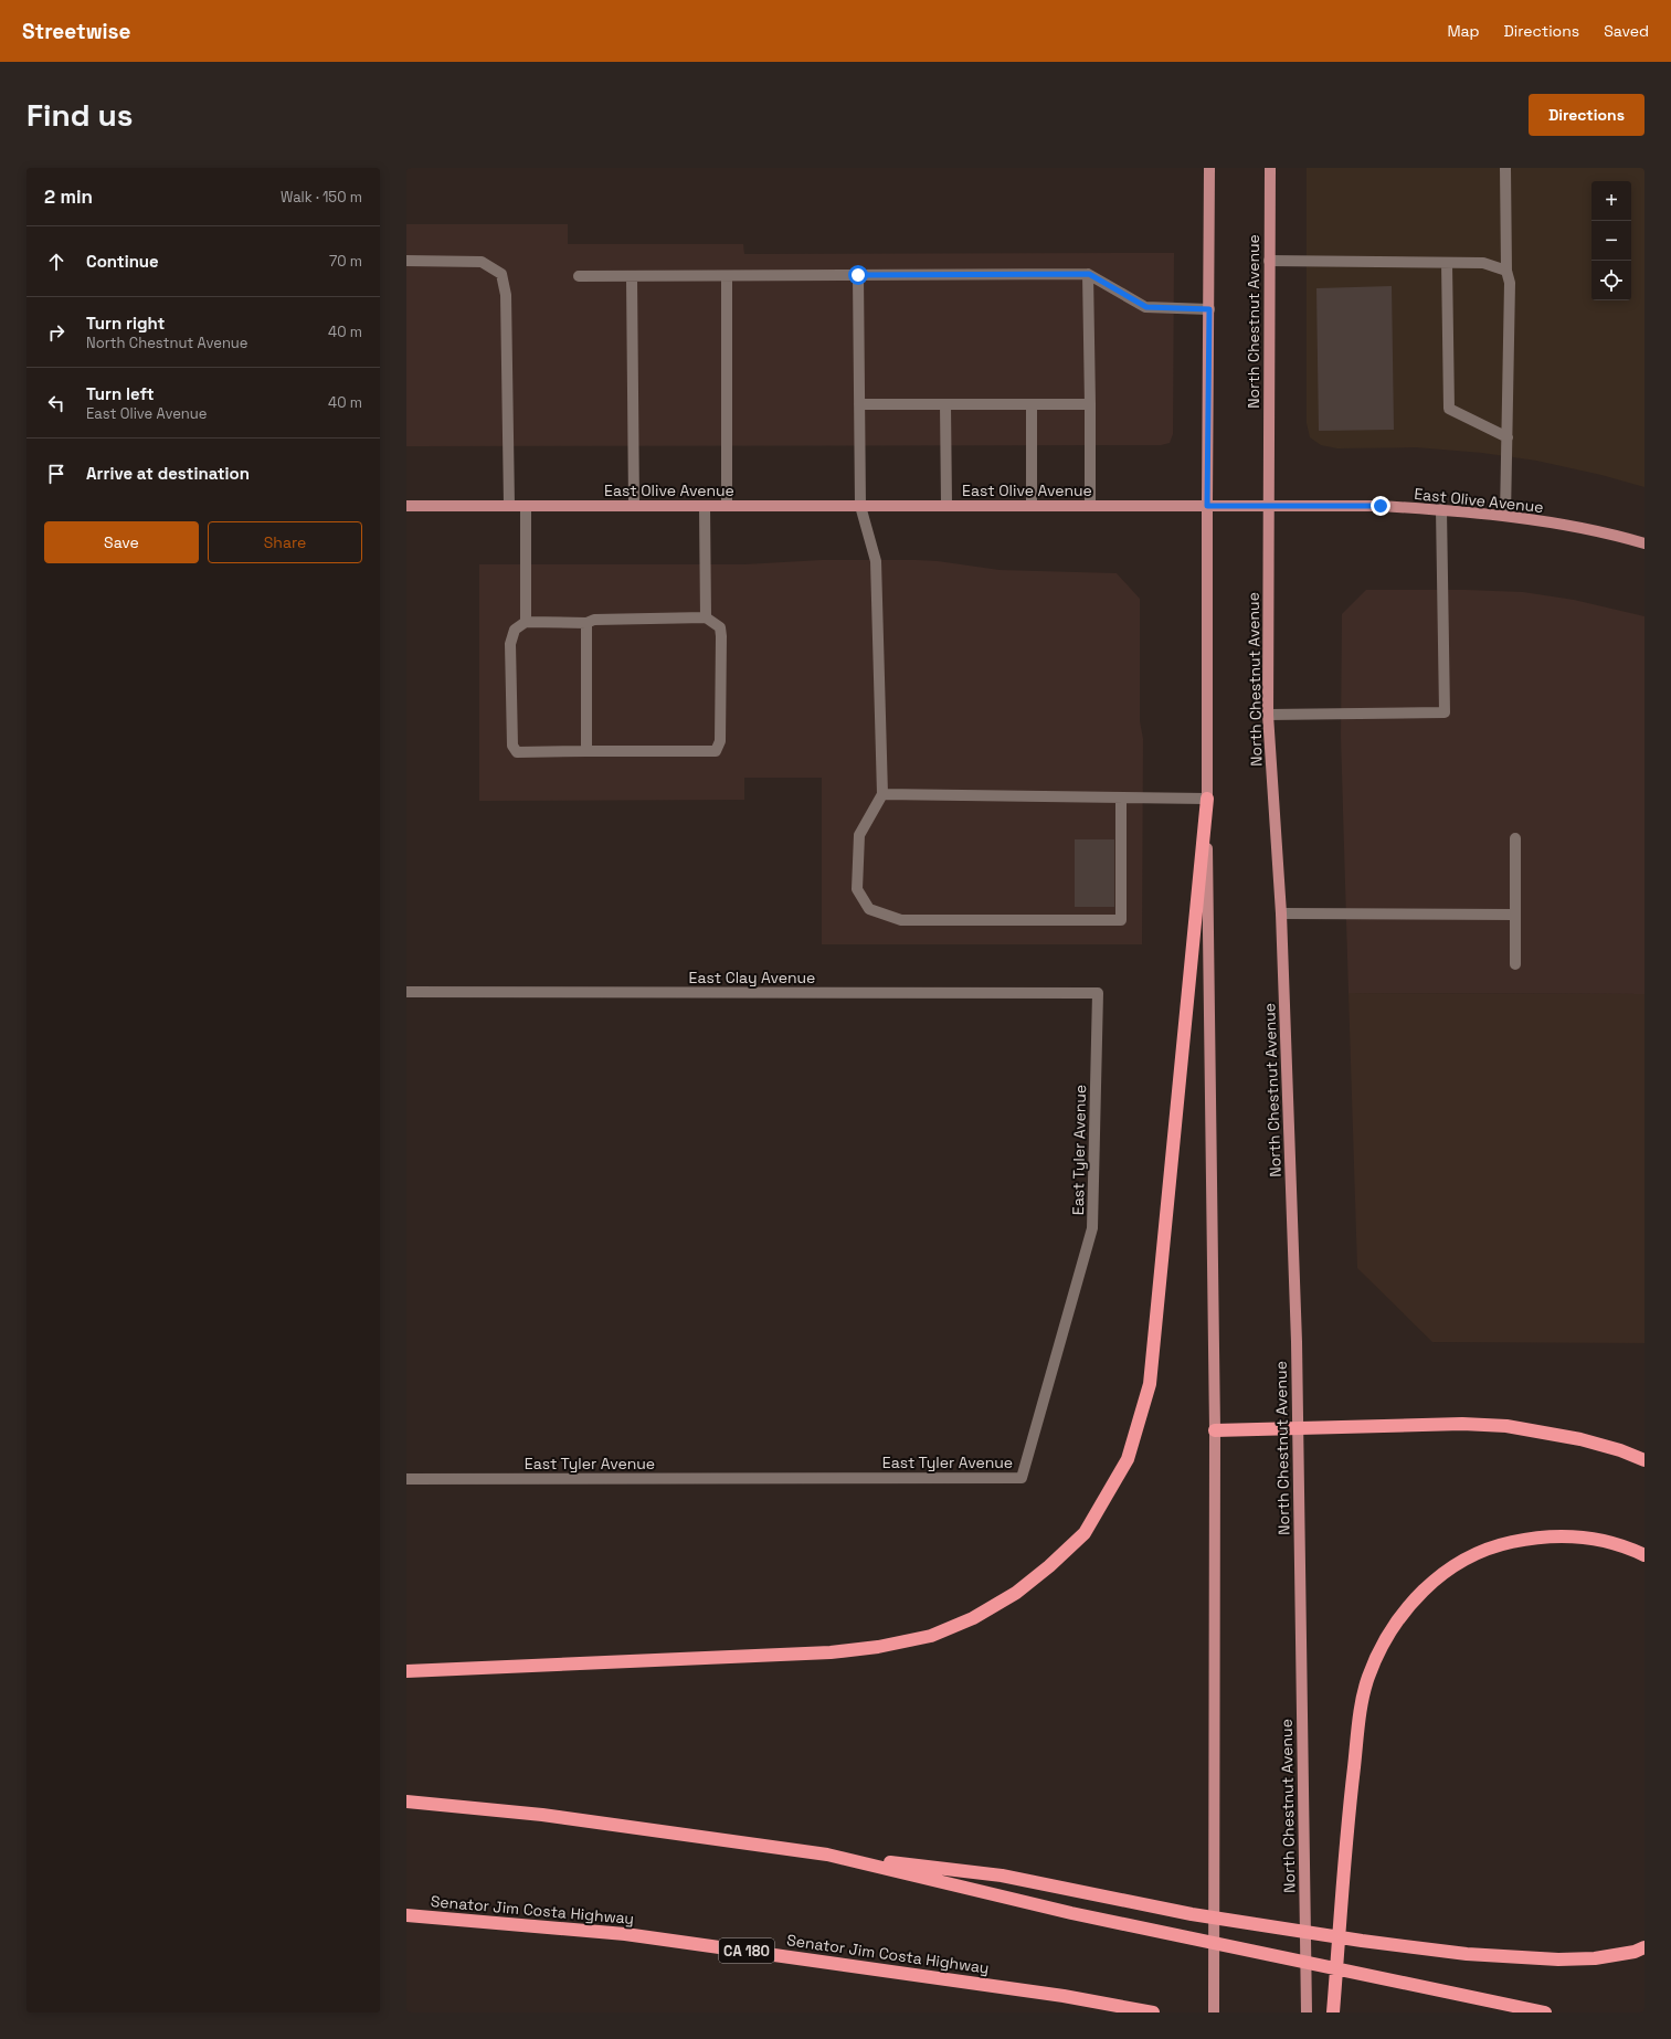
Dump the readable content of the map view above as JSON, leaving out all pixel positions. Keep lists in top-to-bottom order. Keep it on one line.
{"streets":{"highway":["Senator Jim Costa Highway","CA 180"],"main road":["North Chestnut Avenue","East Olive Avenue"],"street":["East Clay Avenue","East Tyler Avenue"]},"crossings":[["North Chestnut Avenue","East Olive Avenue"],["East Clay Avenue","East Tyler Avenue"]],"page":{"header":"Streetwise","nav":["Map","Directions","Saved"],"buttons":["Directions",["Save","Share"]],"title":"Find us","heading":["2 min","Walk · 150 m"],"map_buttons":["+","−"],"list":[["Continue","70 m"],["Turn right","North Chestnut Avenue","40 m"],["Turn left","East Olive Avenue","40 m"],"Arrive at destination"]}}
